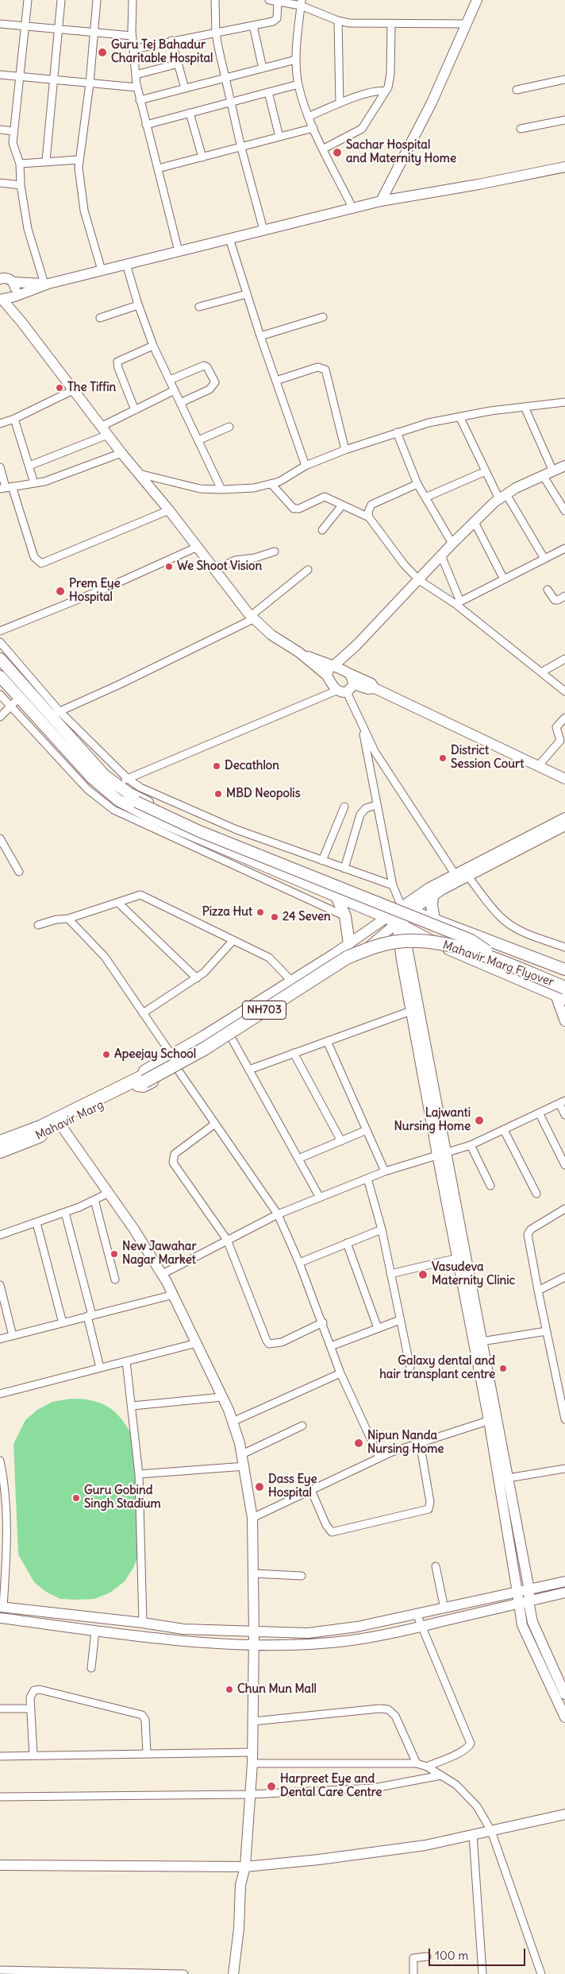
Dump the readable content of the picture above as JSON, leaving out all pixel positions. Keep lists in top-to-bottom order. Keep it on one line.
{"streets":{"highway":["Mahavir Marg Flyover","NH703","Mahavir Marg"]},"crossings":[["Mahavir Marg Flyover","Mahavir Marg"]],"places":["Guru Tej Bahadur Charitable Hospital","Sachar Hospital and Maternity Home","The Tiffin","We Shoot Vision","Prem Eye Hospital","District Session Court","Decathlon","MBD Neopolis","Pizza Hut","24 Seven","Apeejay School","Lajwanti Nursing Home","New Jawahar Nagar Market","Vasudeva Maternity Clinic","Galaxy dental and hair transplant centre","Nipun Nanda Nursing Home","Dass Eye Hospital","Guru Gobind Singh Stadium","Chun Mun Mall","Harpreet Eye and Dental Care Centre"],"scale_bar":"100 m"}
